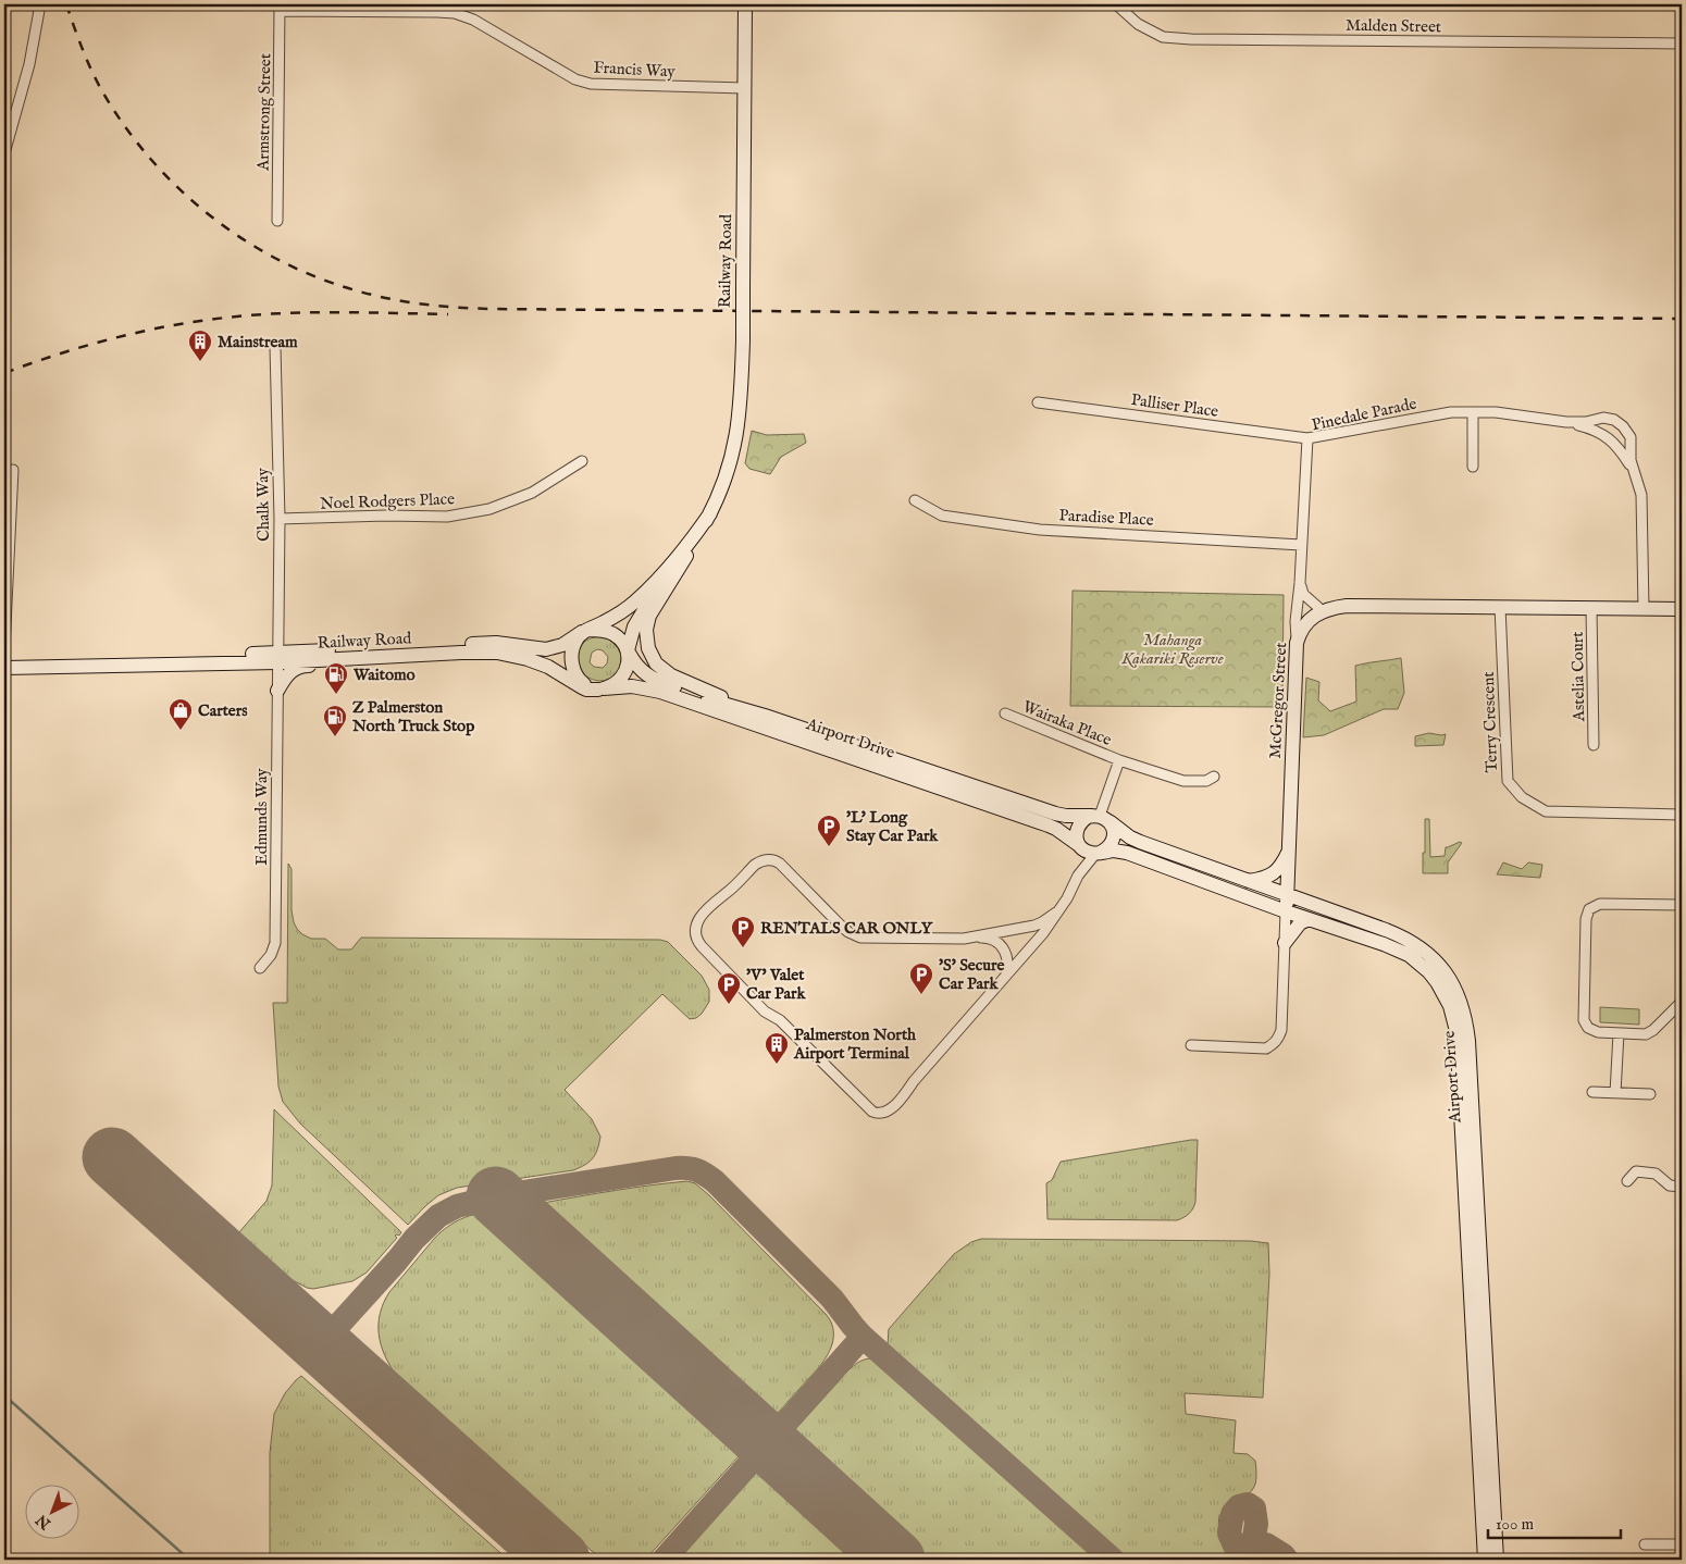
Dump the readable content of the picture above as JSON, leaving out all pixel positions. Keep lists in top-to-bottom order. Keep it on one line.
{"streets":{"main road":["Railway Road","McGregor Street","Airport Drive"],"street":["Malden Street","Francis Way","Armstrong Street","Palliser Place","Pinedale Parade","Noel Rodgers Place","Chalk Way","Paradise Place","Astelia Court","Terry Crescent","Wairaka Place","Edmunds Way"]},"crossings":[["Francis Way","Armstrong Street"],["Francis Way","Railway Road"],["Railway Road","Chalk Way"],["Railway Road","Airport Drive"],["Railway Road","Edmunds Way"],["Palliser Place","Pinedale Parade"],["Pinedale Parade","Paradise Place"],["Pinedale Parade","McGregor Street"],["Noel Rodgers Place","Chalk Way"],["Chalk Way","Edmunds Way"],["Astelia Court","McGregor Street"],["McGregor Street","Terry Crescent"],["McGregor Street","Airport Drive"],["Wairaka Place","Airport Drive"]],"parks":["Mahanga Kakariki Reserve"],"places":{"building":["Mainstream","Palmerston North Airport Terminal"],"fuel station":["Waitomo","Z Palmerston North Truck Stop"],"shop":["Carters"],"parking":["'L' Long Stay Car Park","RENTALS CAR ONLY","'S' Secure Car Park","'V' Valet Car Park"]},"scale_bar":"100 m","north":"bottom left"}
